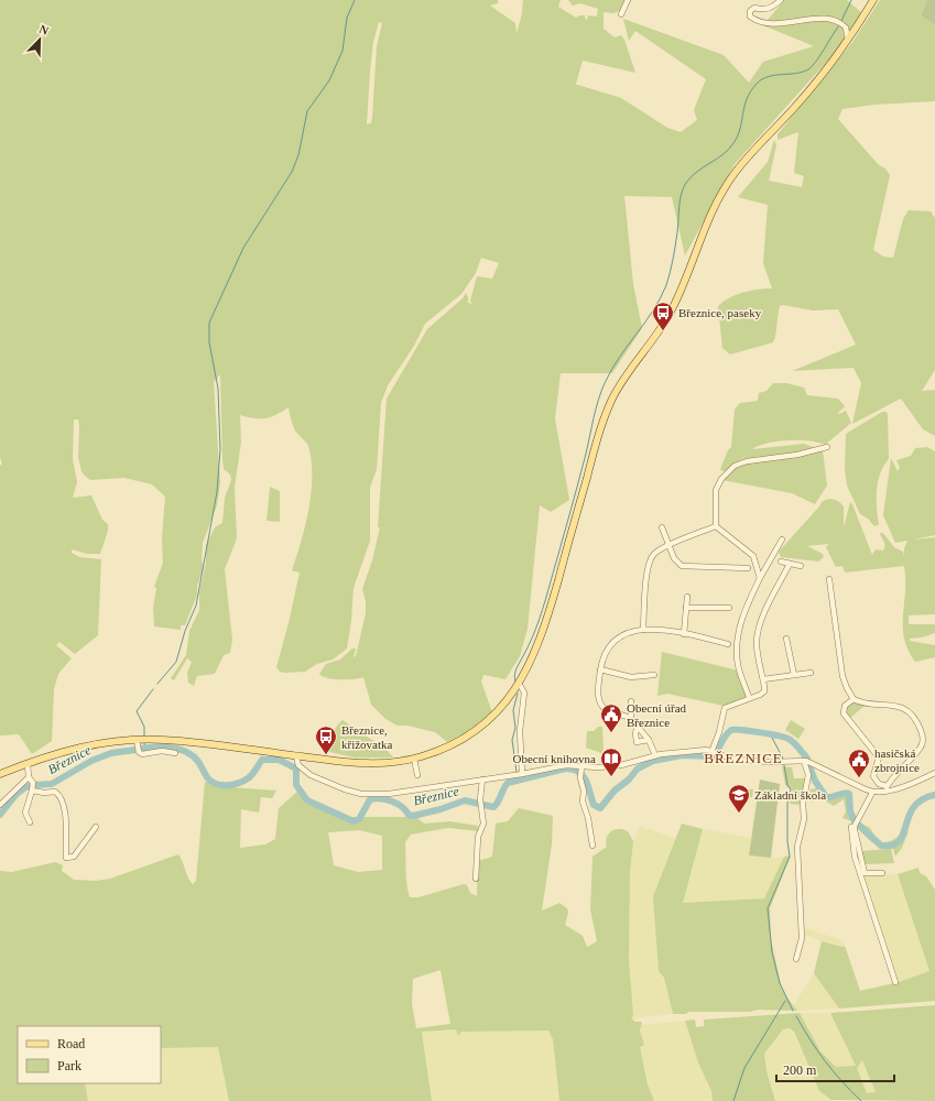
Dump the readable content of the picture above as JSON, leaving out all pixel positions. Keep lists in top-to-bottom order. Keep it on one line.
{"districts":["BŘEZNICE"],"water":["Březnice"],"places":{"bus stop":["Březnice, paseky","Březnice, křižovatka"],"public building":["Obecní úřad Březnice","hasičská zbrojnice"],"library":["Obecní knihovna"],"school or university":["Základní škola"]},"legend":["Road","Park"],"scale_bar":"200 m","north":"top right"}
